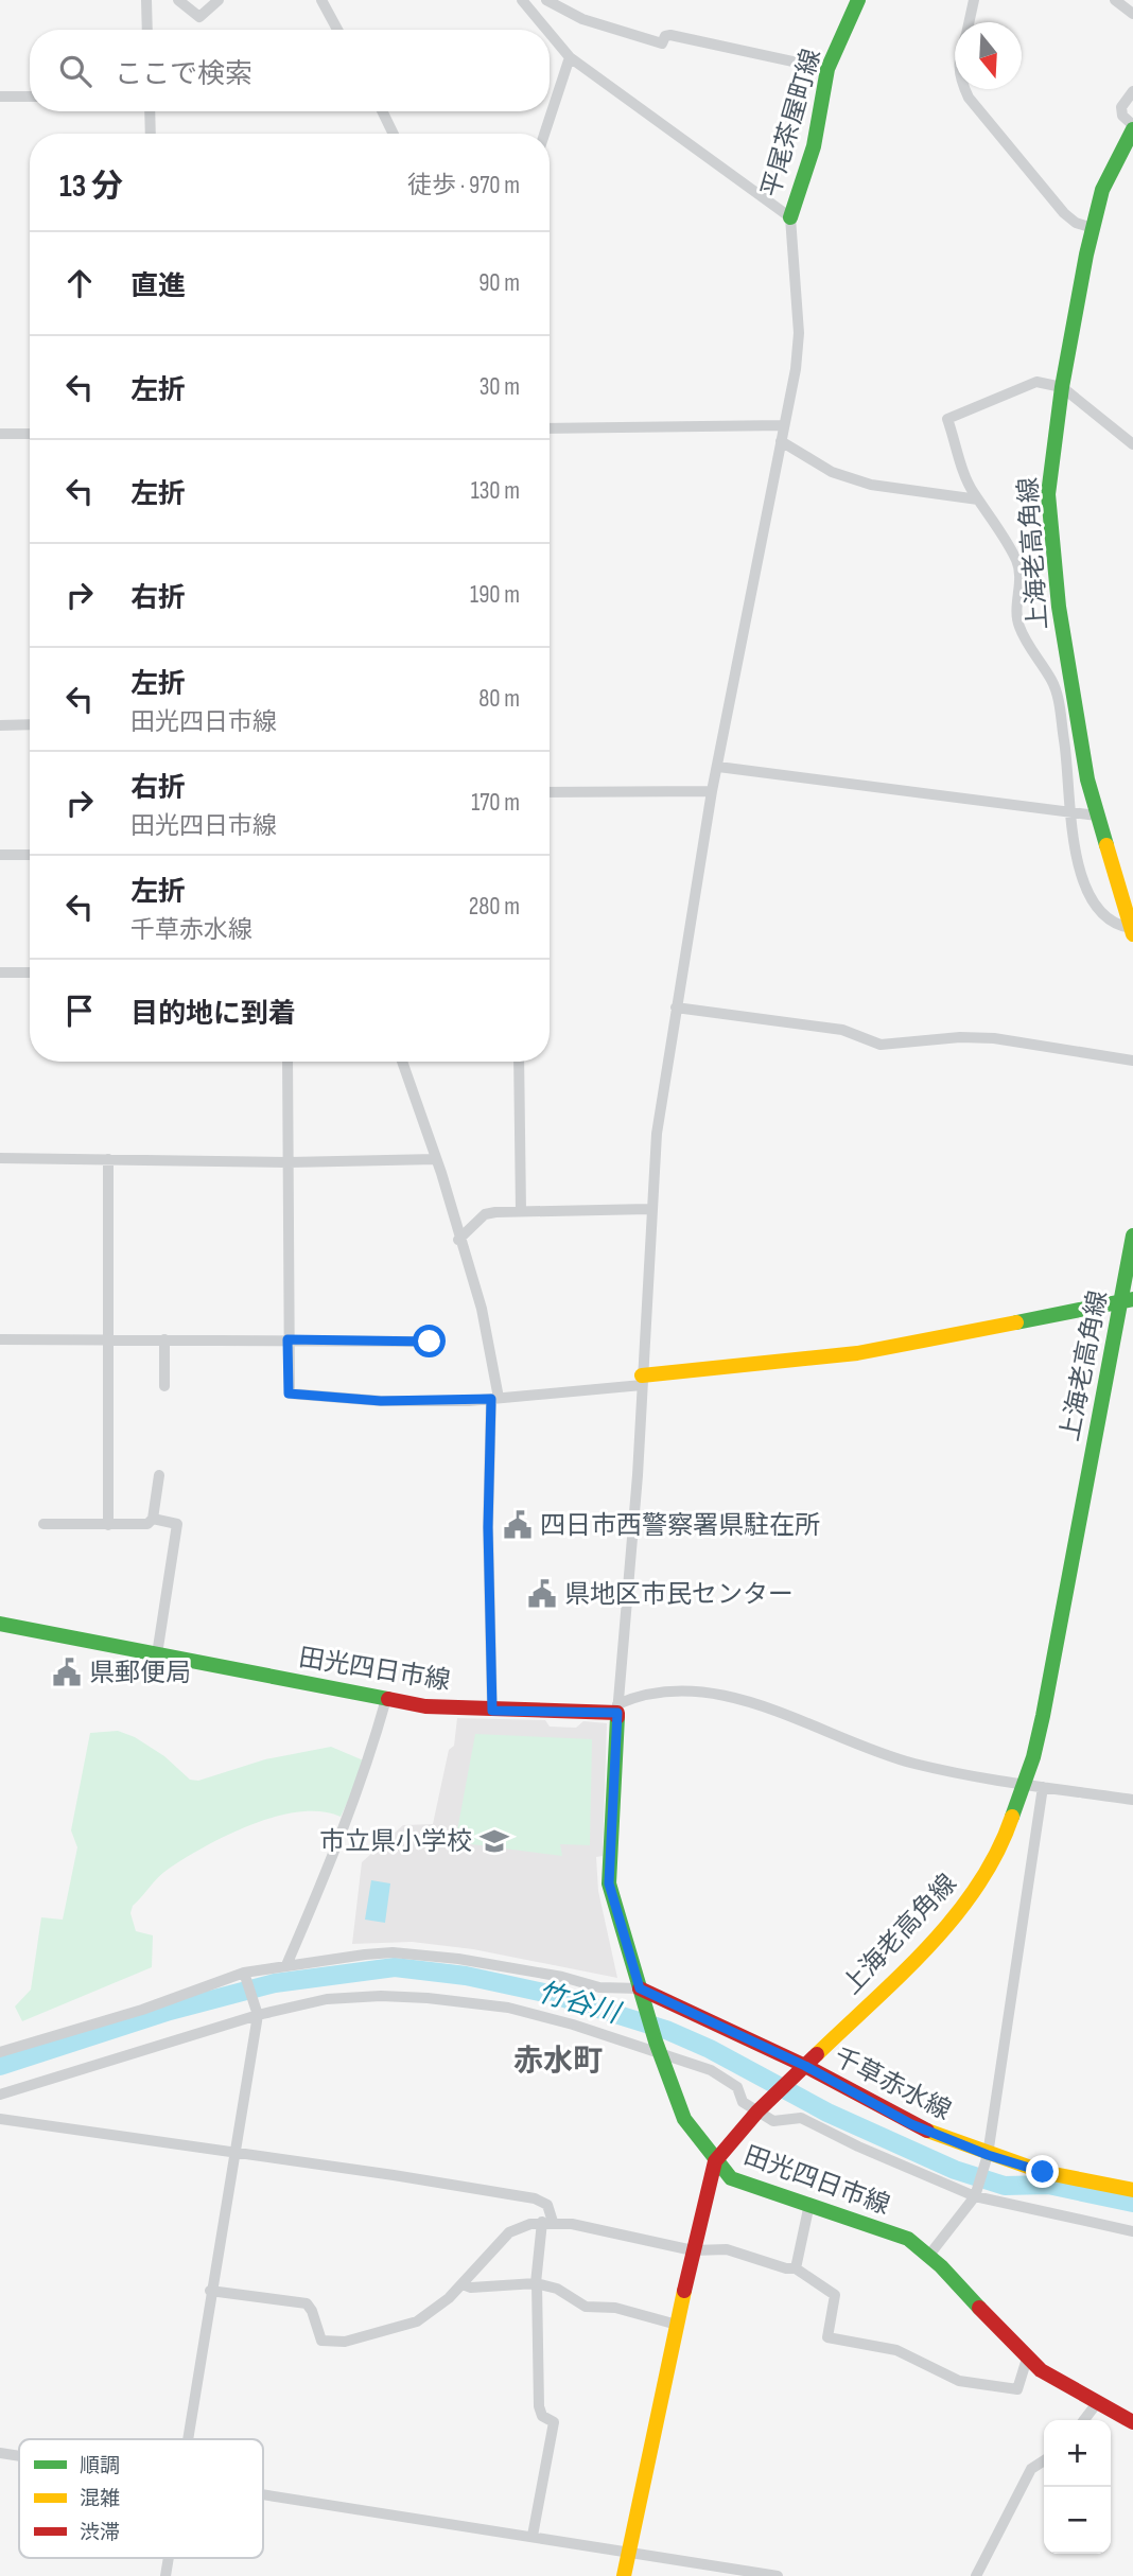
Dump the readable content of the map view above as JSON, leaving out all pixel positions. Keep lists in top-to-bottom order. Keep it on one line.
{"streets":{"main road":["平尾茶屋町線","上海老高角線","田光四日市線","千草赤水線"]},"crossings":[["上海老高角線","田光四日市線"],["上海老高角線","千草赤水線"],["田光四日市線","千草赤水線"]],"districts":["赤水町"],"water":["竹谷川"],"places":{"public building":["四日市西警察署県駐在所","県地区市民センター","県郵便局"],"school or university":["市立県小学校"]},"legend":["順調","混雑","渋滞"],"north":"bottom","page":{"search":"ここで検索","heading":["13 分","徒歩 · 970 m"],"list":[["直進","90 m"],["左折","30 m"],["左折","130 m"],["右折","190 m"],["左折","田光四日市線","80 m"],["右折","田光四日市線","170 m"],["左折","千草赤水線","280 m"],"目的地に到着"],"map_buttons":["+","−"]}}
